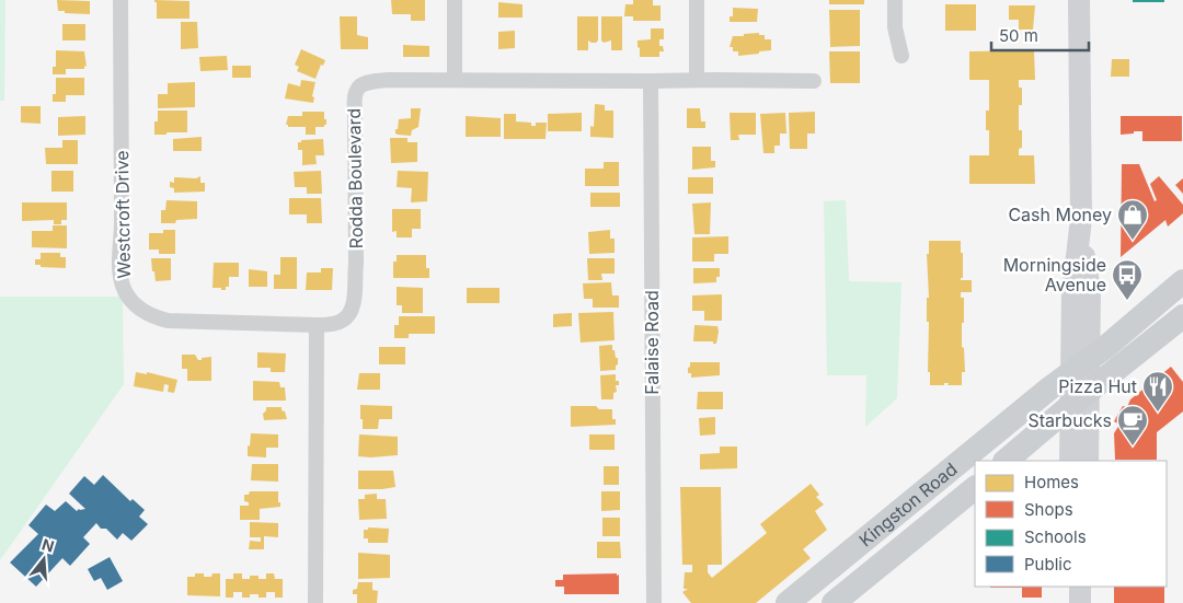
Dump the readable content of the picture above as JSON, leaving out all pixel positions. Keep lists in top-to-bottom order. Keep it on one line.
{"streets":{"main road":["Kingston Road"],"street":["Rodda Boulevard","Westcroft Drive","Falaise Road"]},"crossings":[["Rodda Boulevard","Westcroft Drive"],["Rodda Boulevard","Falaise Road"]],"places":{"shop":["Cash Money"],"bus stop":["Morningside Avenue"],"restaurant":["Pizza Hut"],"cafe":["Starbucks"]},"legend":["Homes","Shops","Schools","Public"],"scale_bar":"50 m","north":"top"}
